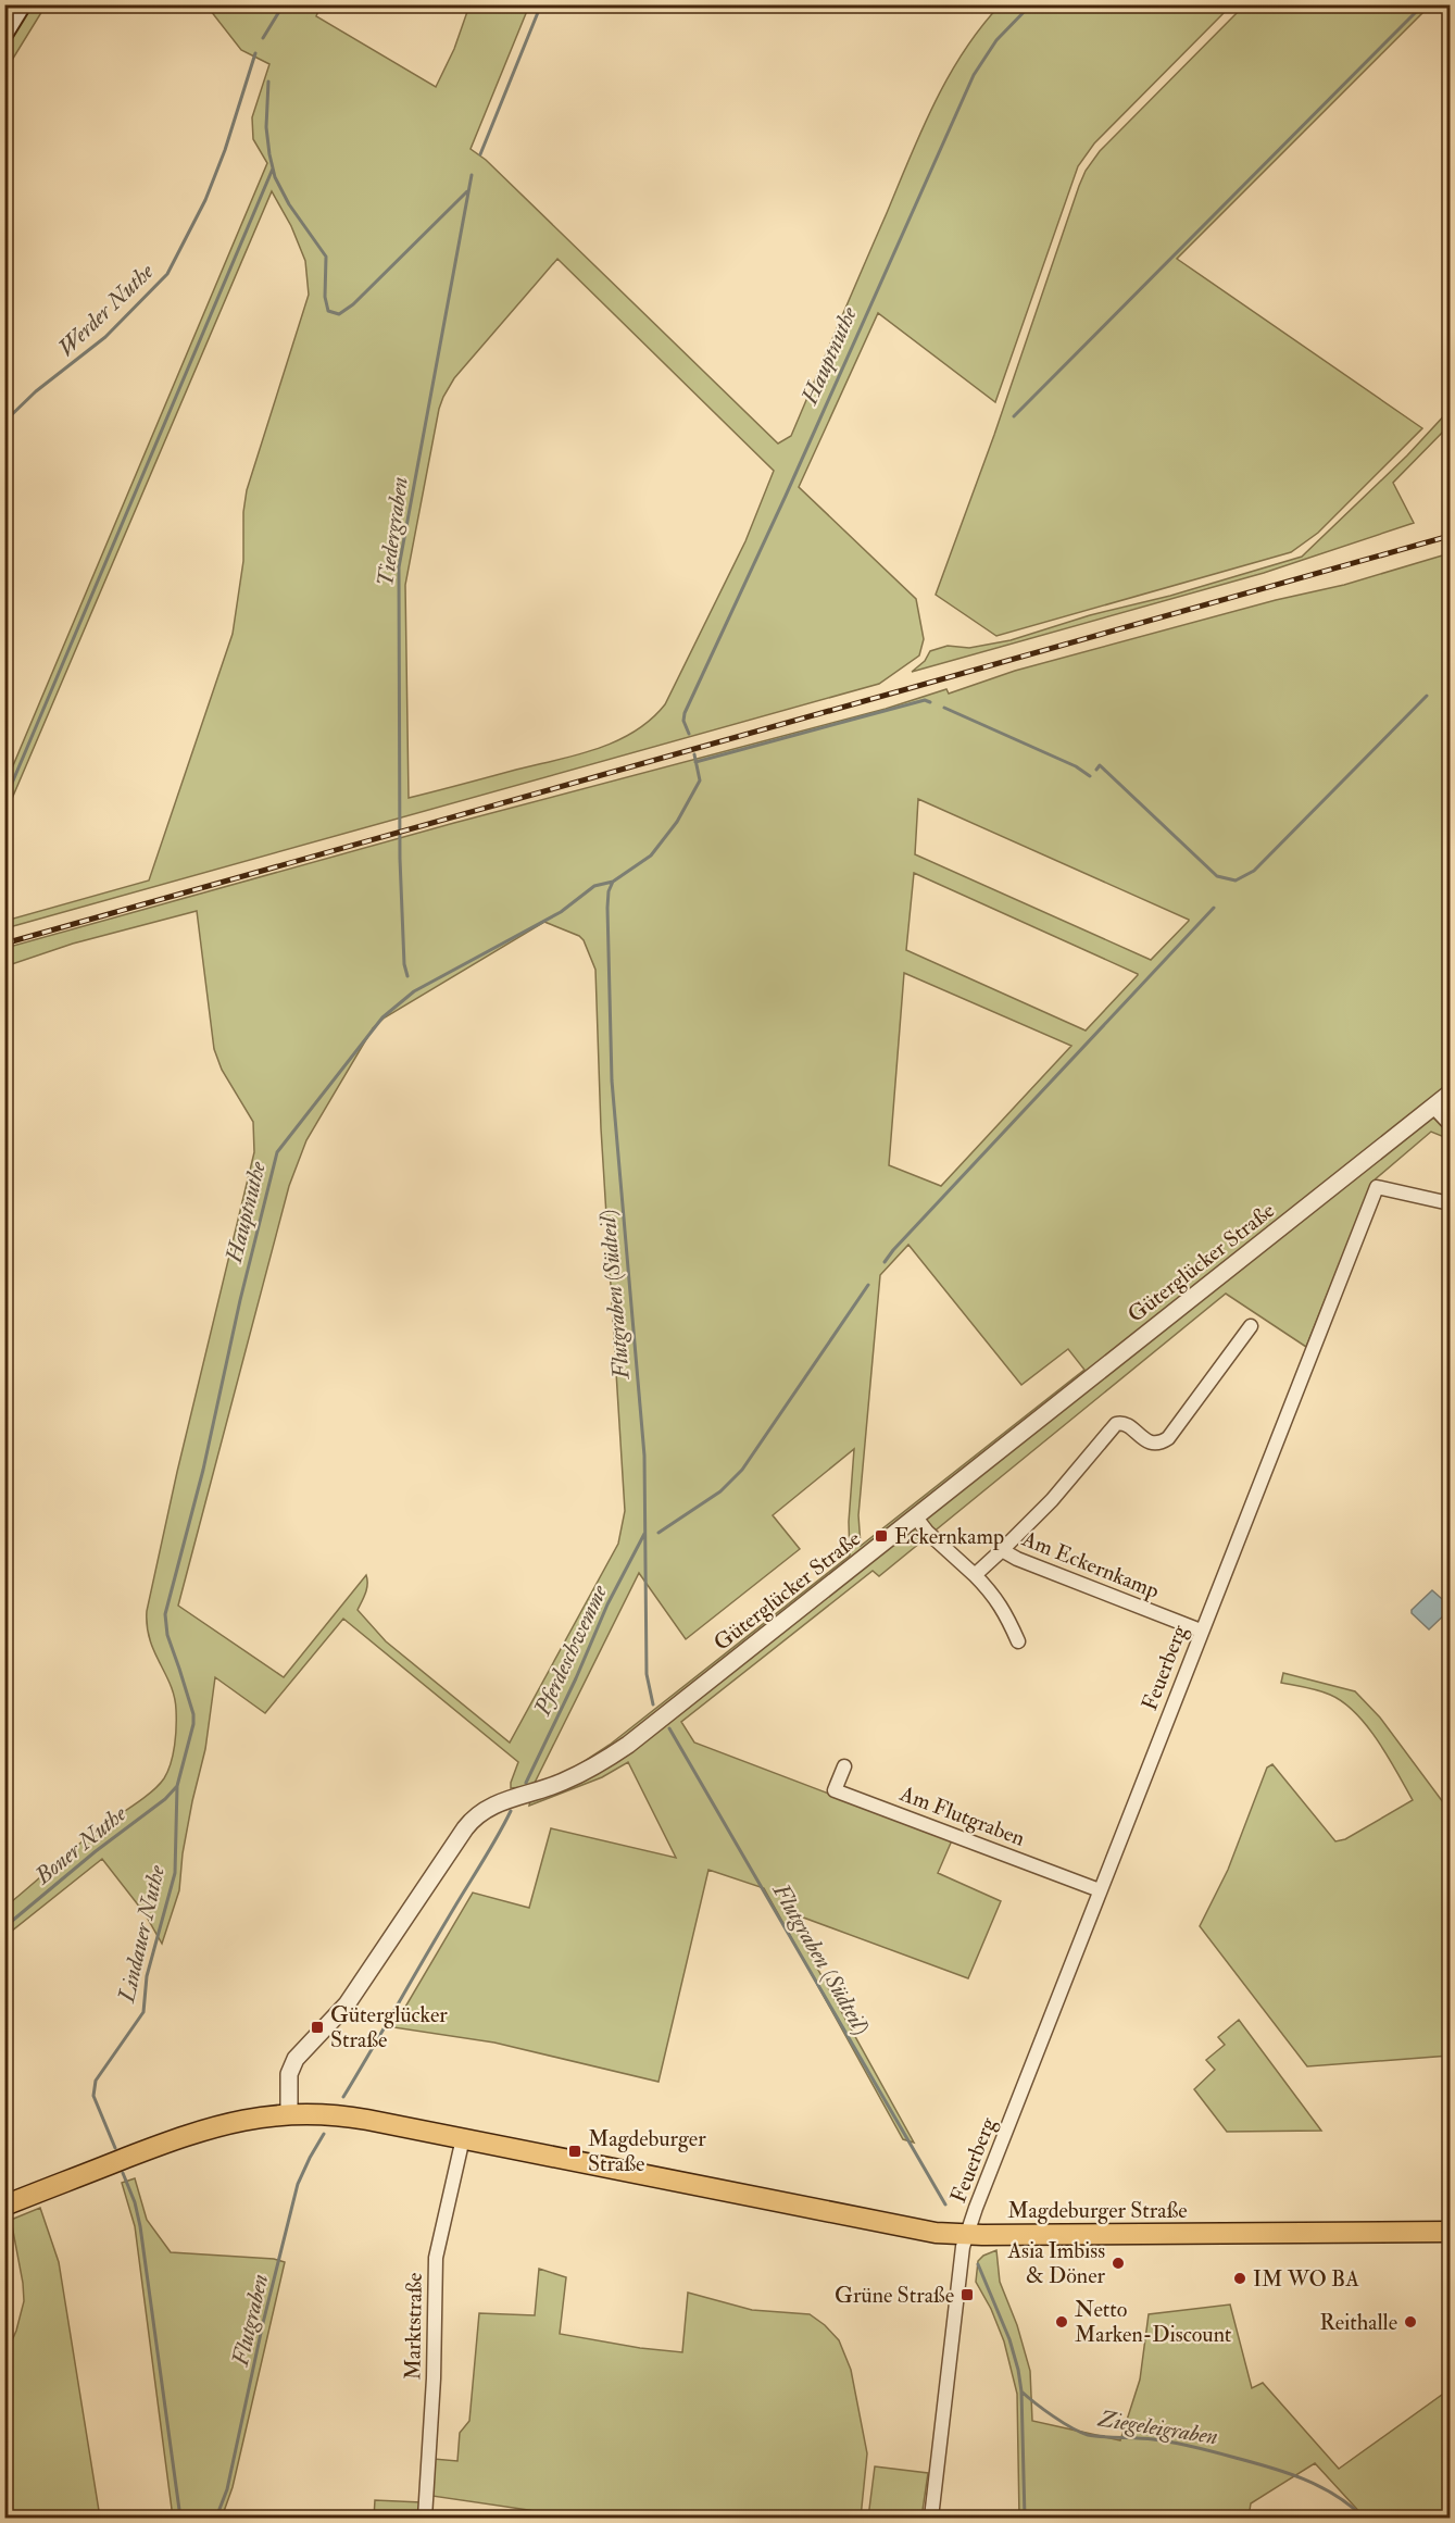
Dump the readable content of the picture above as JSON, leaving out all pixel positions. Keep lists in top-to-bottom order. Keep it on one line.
{"streets":{"main road":["Magdeburger Straße"],"street":["Güterglücker Straße","Am Eckernkamp","Feuerberg","Am Flutgraben","Marktstraße"]},"crossings":[["Güterglücker Straße","Magdeburger Straße"],["Am Eckernkamp","Feuerberg"],["Feuerberg","Am Flutgraben"],["Feuerberg","Magdeburger Straße"],["Magdeburger Straße","Marktstraße"]],"water":["Werder Nuthe","Hauptnuthe","Tiedergraben","Flutgraben (Südteil)","Pferdeschwemme","Boner Nuthe","Lindauer Nuthe","Flutgraben","Ziegeleigraben"],"places":{"transit":["Eckernkamp","Güterglücker Straße","Magdeburger Straße","Grüne Straße"],"other":["Asia Imbiss & Döner","IM WO BA","Netto Marken-Discount","Reithalle"]}}
